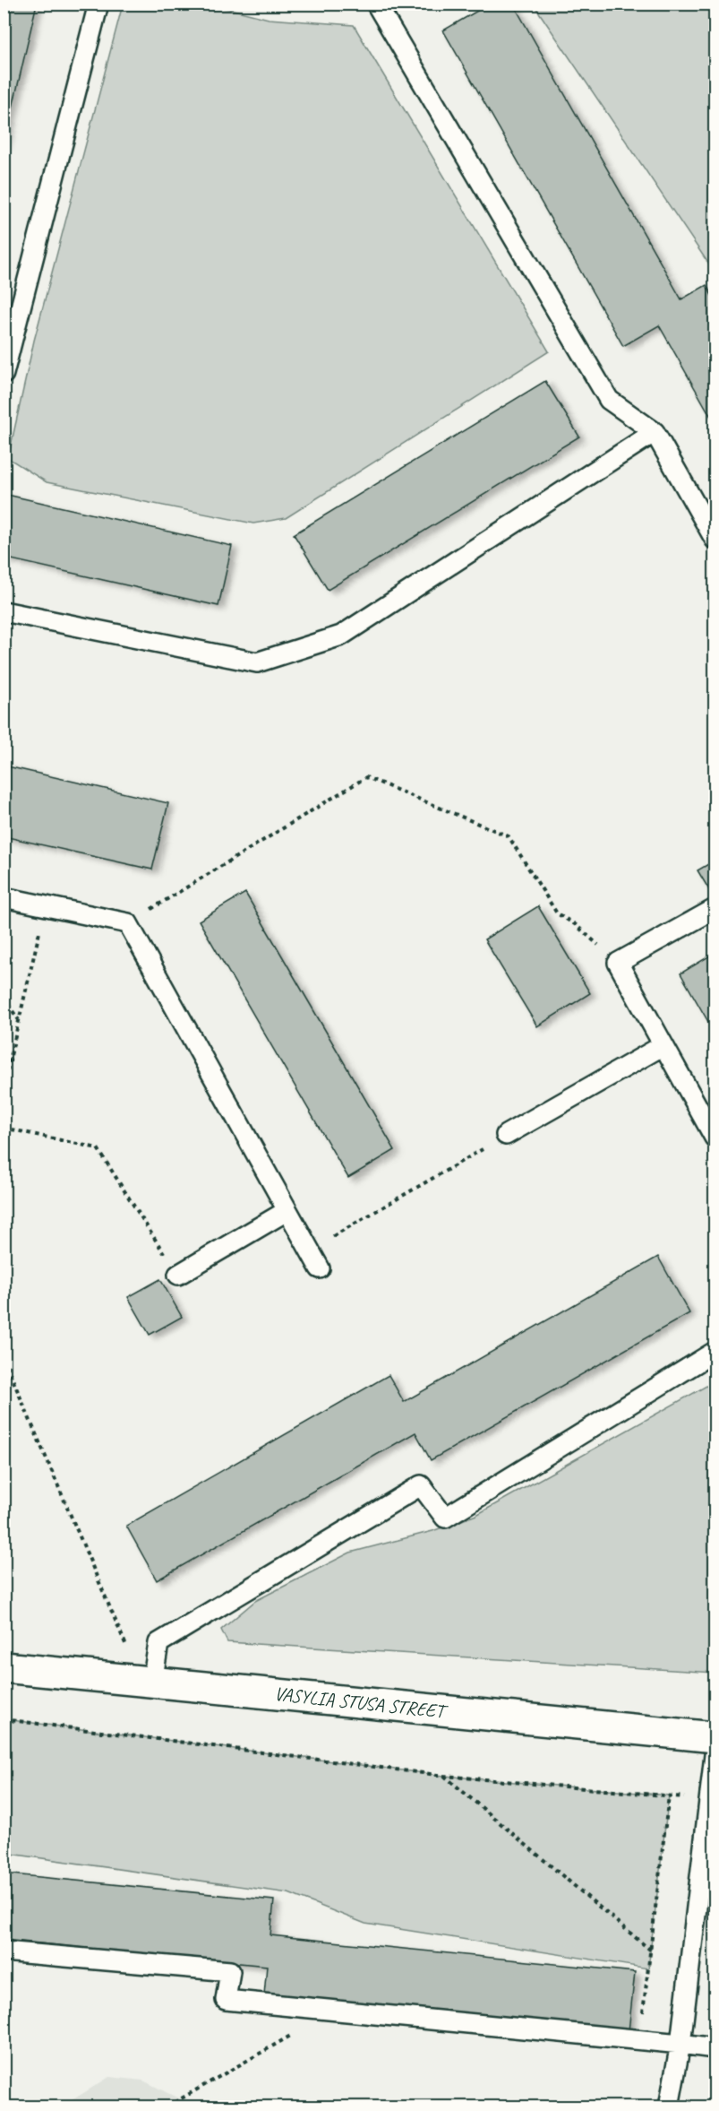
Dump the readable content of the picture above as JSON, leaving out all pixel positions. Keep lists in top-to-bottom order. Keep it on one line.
{"streets":{"street":["VASYLIA STUSA STREET"]}}
